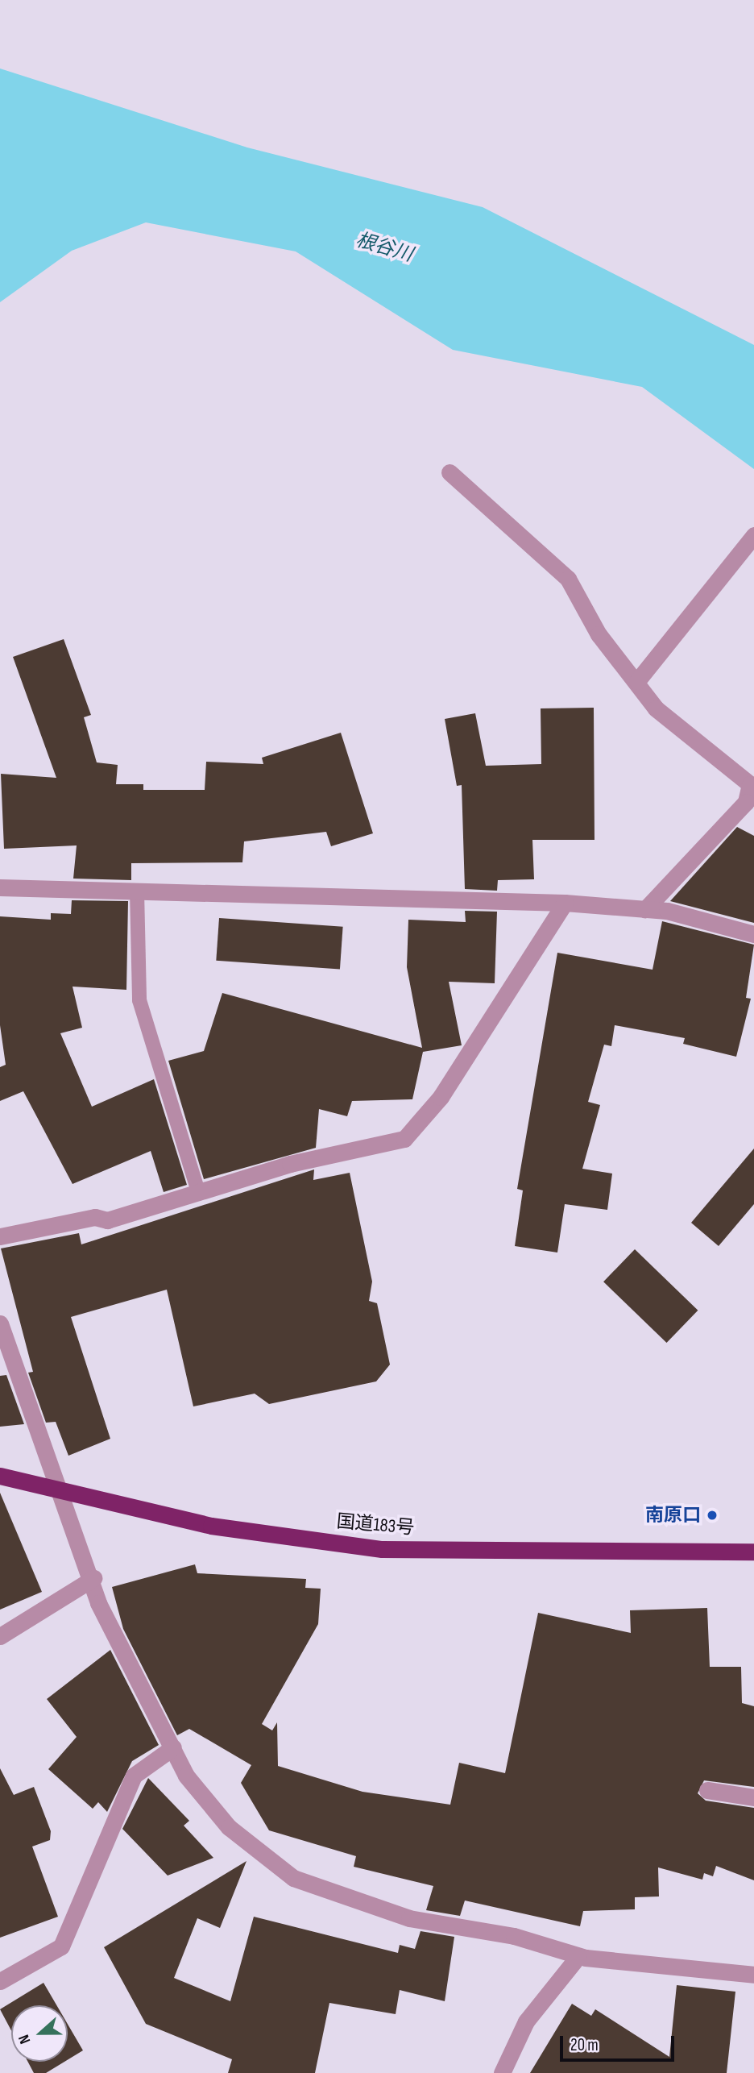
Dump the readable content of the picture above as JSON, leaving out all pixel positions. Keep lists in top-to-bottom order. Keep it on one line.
{"streets":{"highway":["国道183号"]},"water":["根谷川"],"places":["南原口"],"scale_bar":"20 m","north":"left"}
